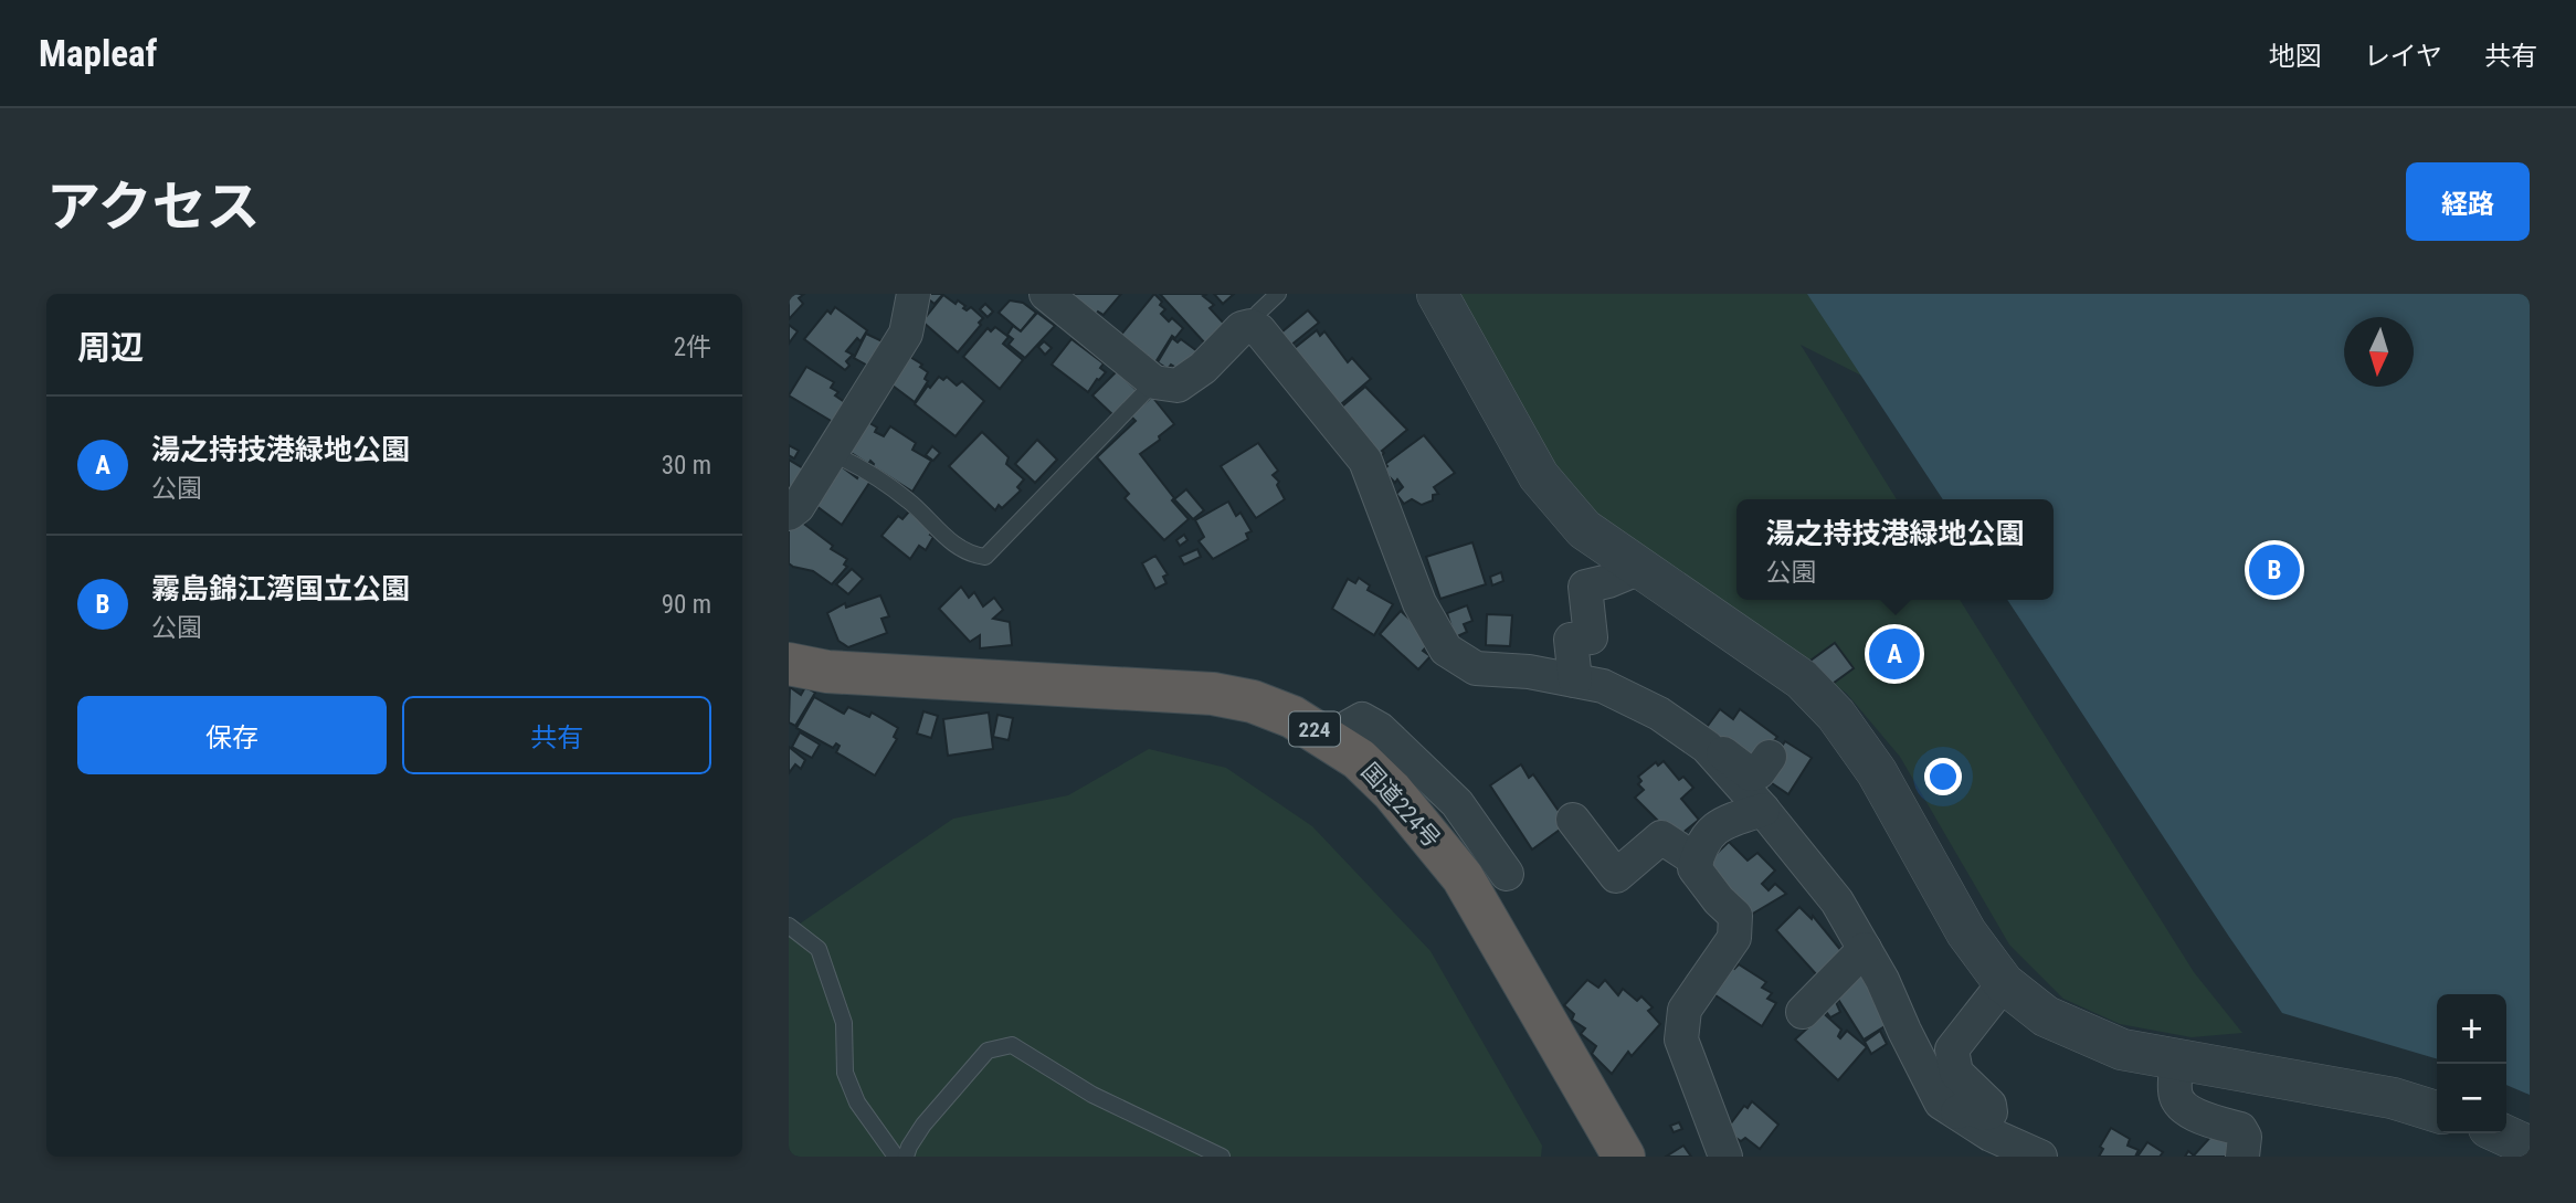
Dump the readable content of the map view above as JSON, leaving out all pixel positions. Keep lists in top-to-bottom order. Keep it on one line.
{"streets":{"highway":["224","国道224号"]},"north":"bottom","page":{"header":"Mapleaf","nav":["地図","レイヤ","共有"],"title":"アクセス","buttons":["経路",["保存","共有"]],"heading":["周辺","2件"],"list":[{"mark":"A","name":"湯之持技港緑地公園","note":"公園","value":"30 m"},{"mark":"B","name":"霧島錦江湾国立公園","note":"公園","value":"90 m"}],"popup":["湯之持技港緑地公園","公園"],"pins":["B","A"],"map_buttons":["+","−"]}}
